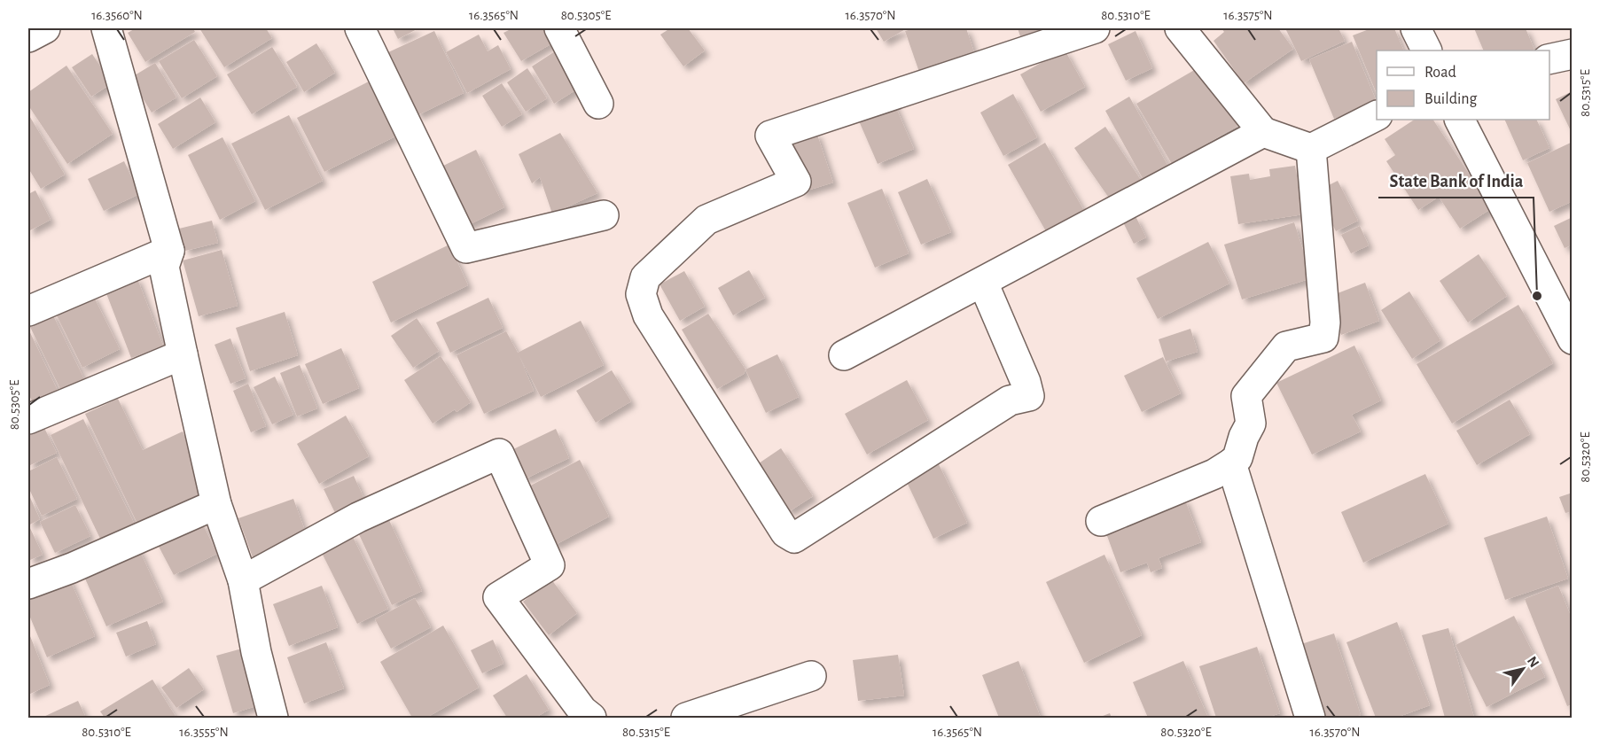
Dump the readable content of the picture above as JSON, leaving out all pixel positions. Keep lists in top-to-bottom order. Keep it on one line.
{"places":["State Bank of India"],"legend":["Road","Building"],"north":"top right","coordinates":["16.3560°N","16.3565°N","80.5305°E","16.3570°N","80.5310°E","16.3575°N","80.5315°E","80.5320°E","16.3555°N"]}
